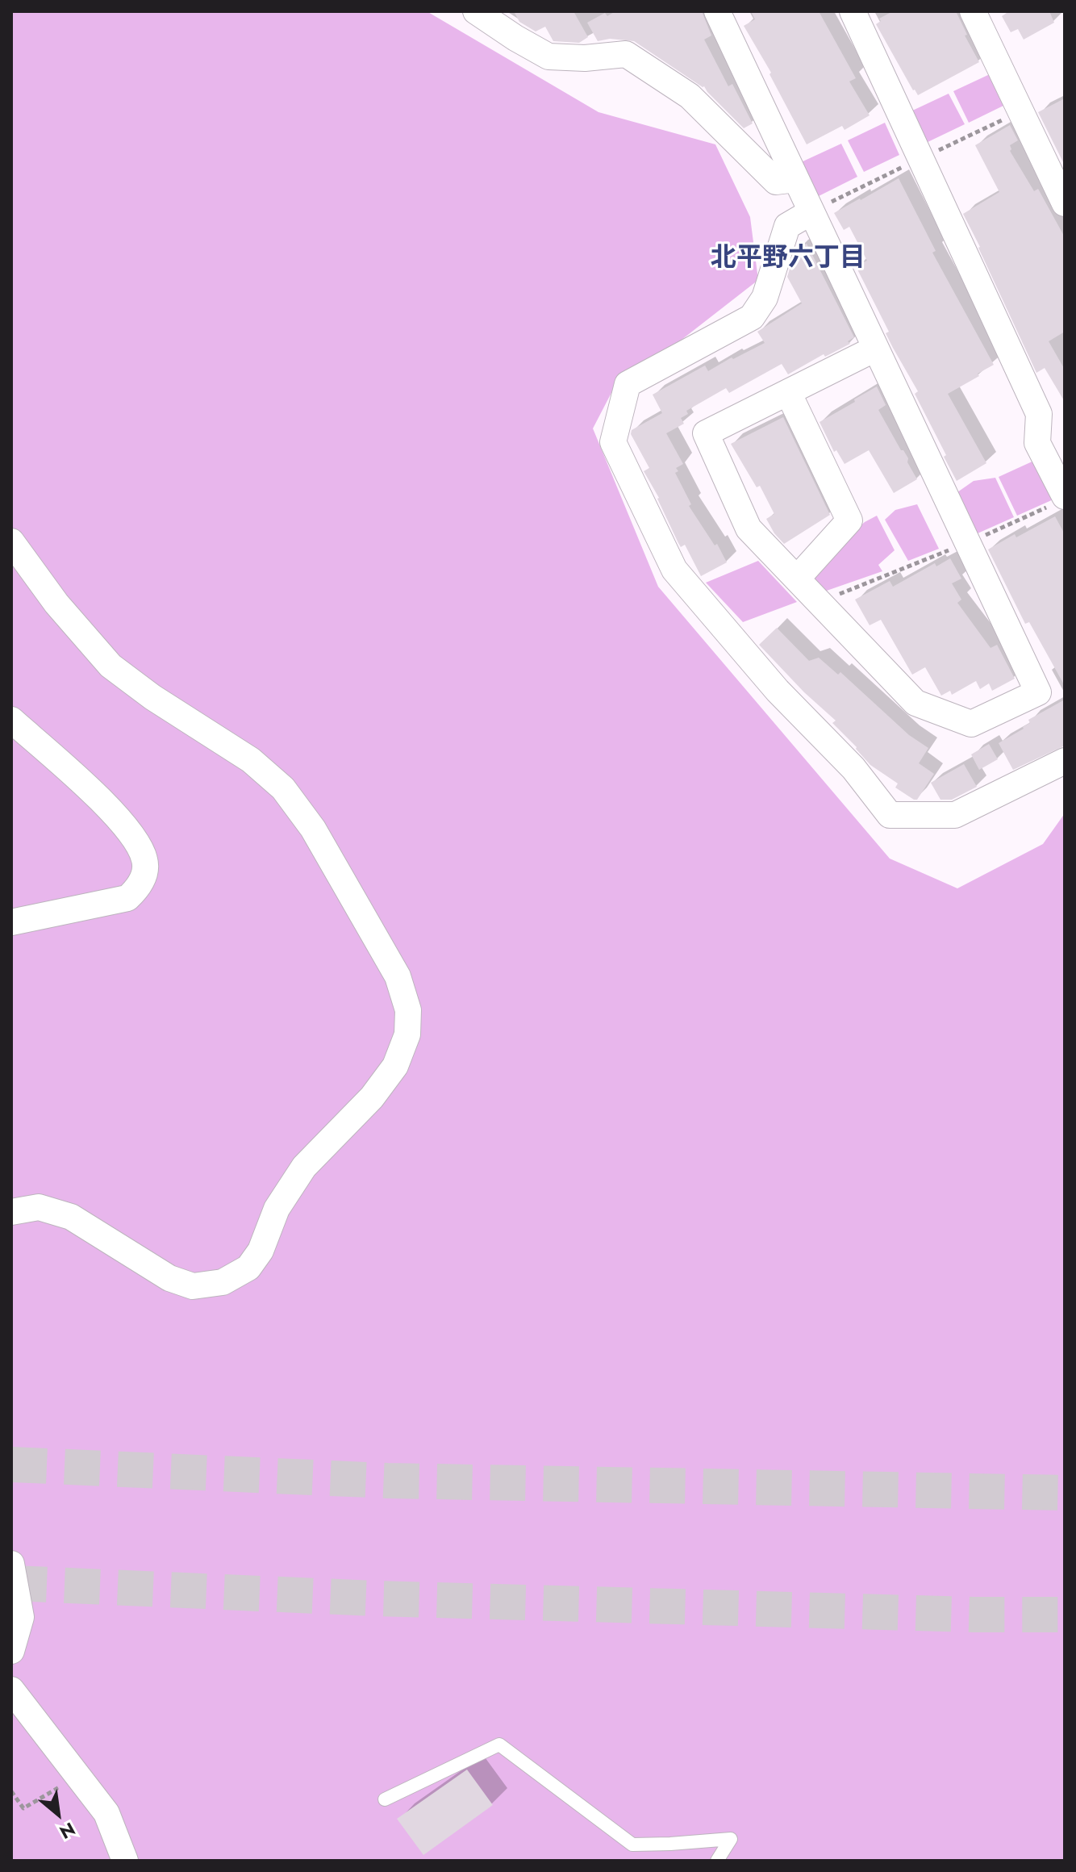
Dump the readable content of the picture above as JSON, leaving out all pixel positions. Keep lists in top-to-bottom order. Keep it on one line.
{"districts":["北平野六丁目"],"north":"bottom right"}
